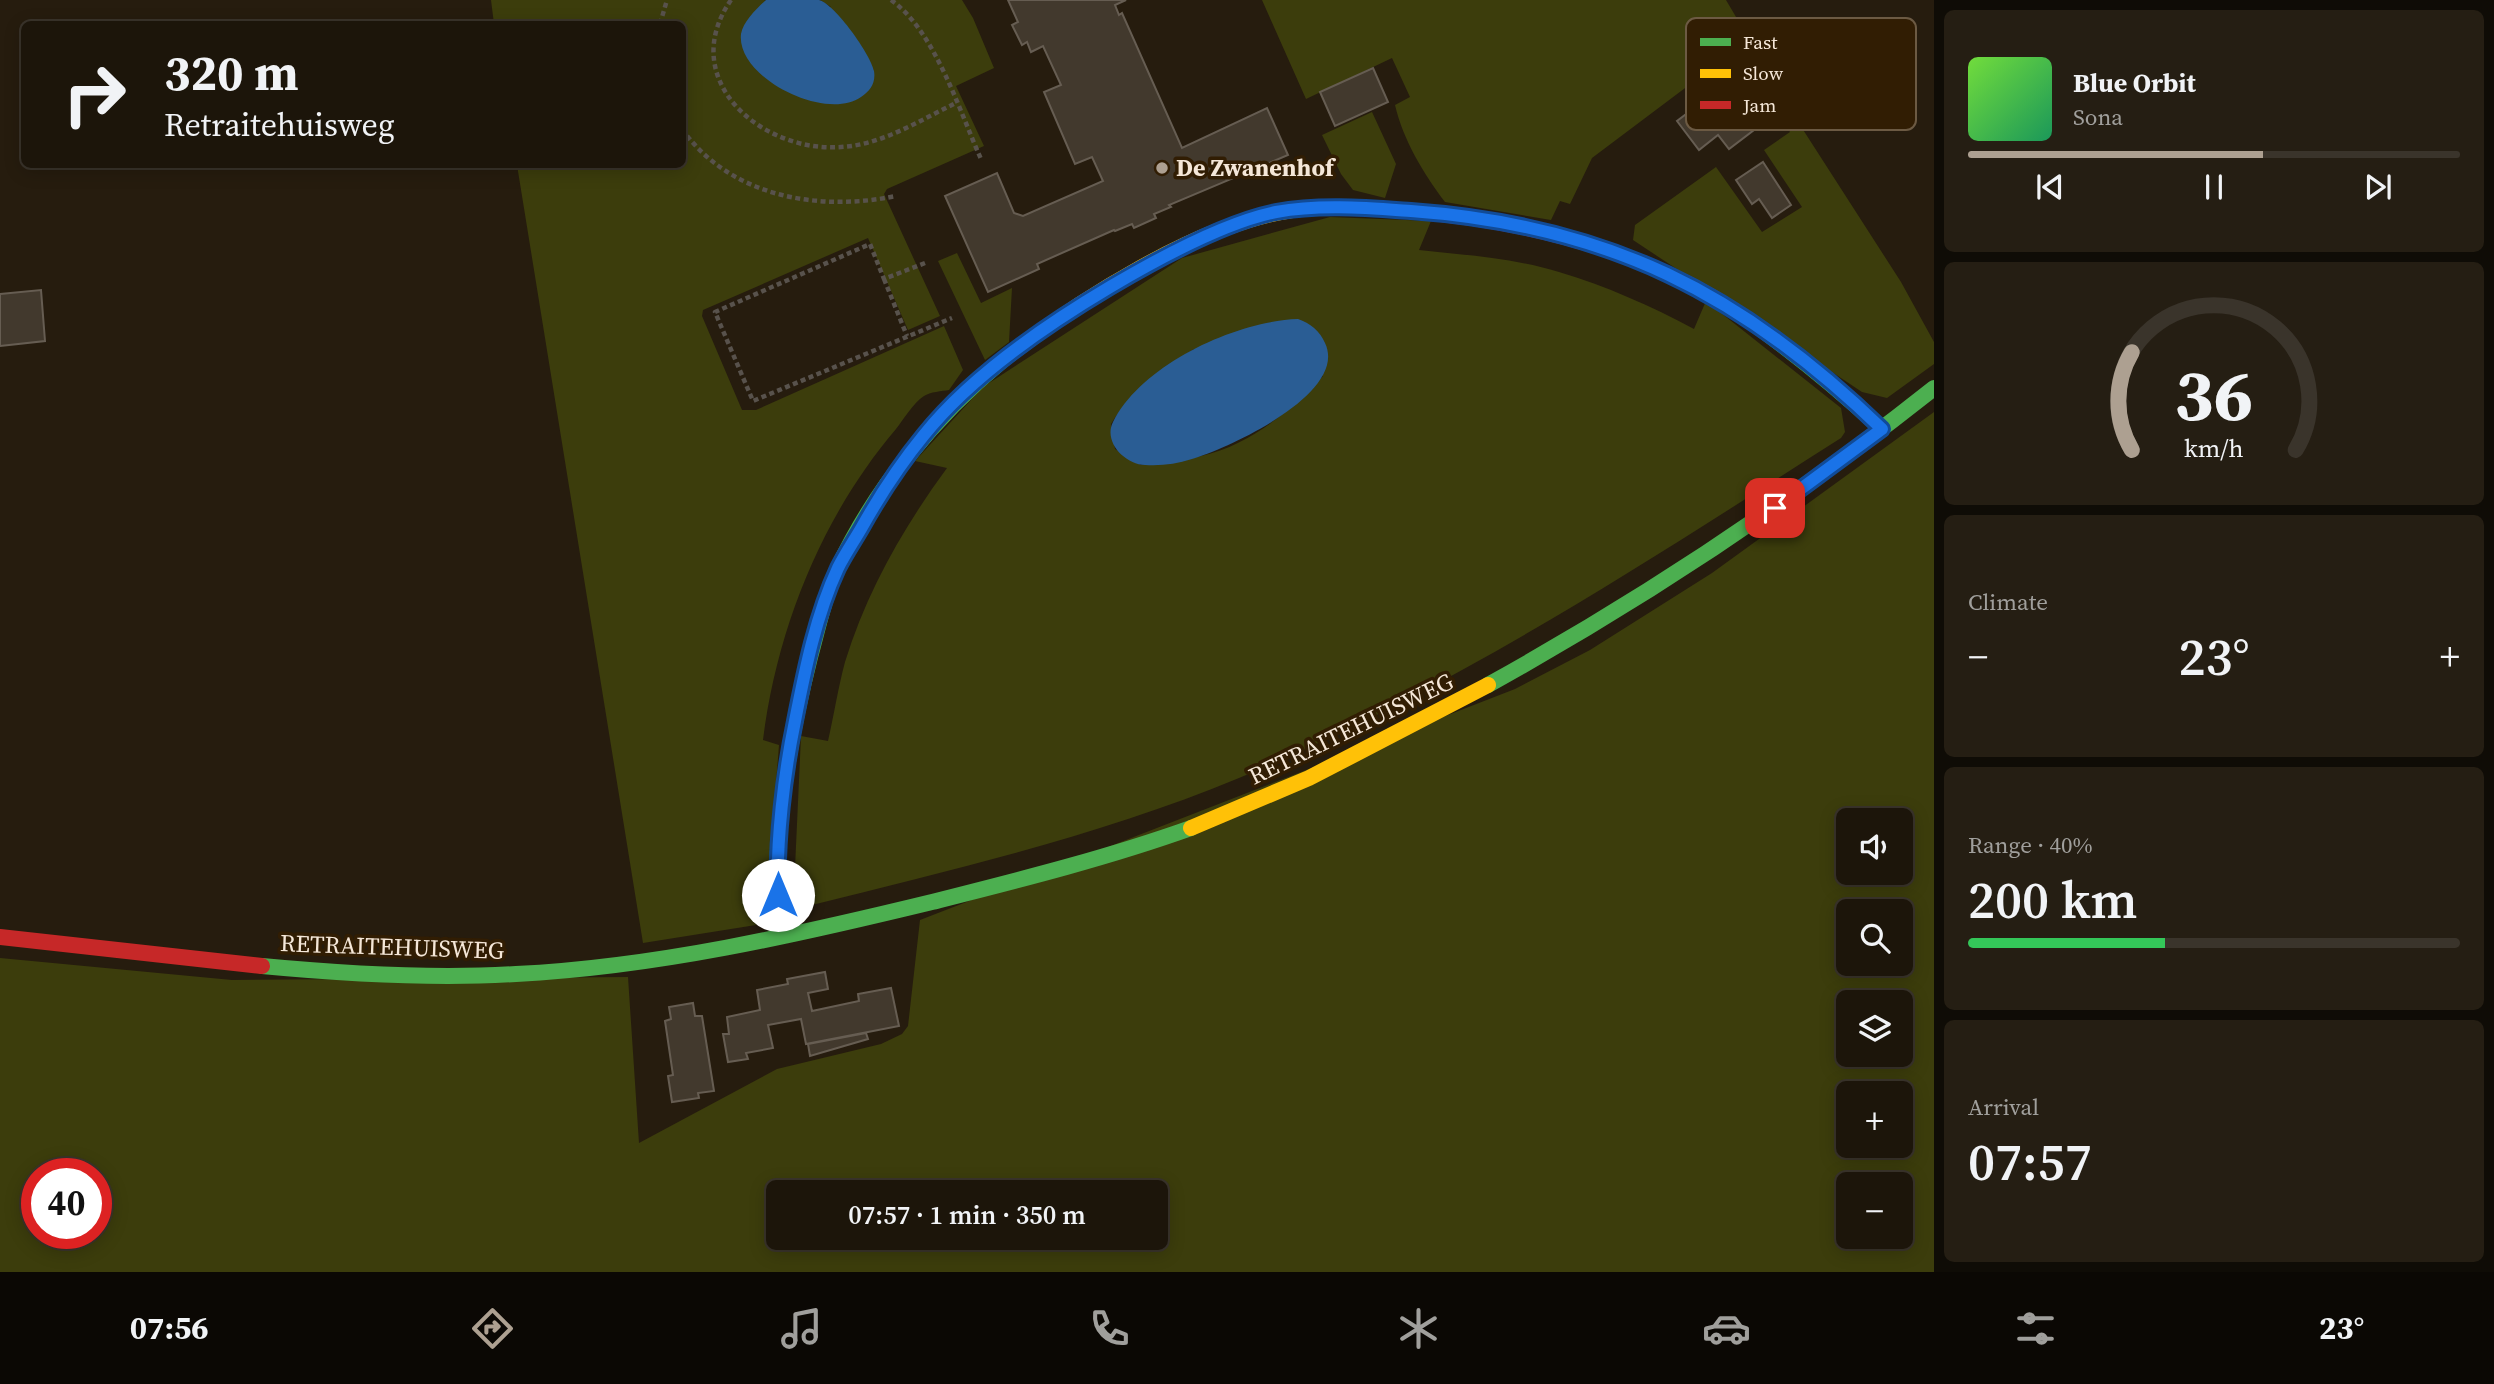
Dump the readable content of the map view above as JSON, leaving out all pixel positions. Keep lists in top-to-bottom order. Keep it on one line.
{"streets":{"street":["RETRAITEHUISWEG"]},"places":["De Zwanenhof"],"legend":["Fast","Slow","Jam"],"page":{"turn":["320 m","Retraitehuisweg"],"song":["Blue Orbit","Sona"],"tile":["Climate",["Range · 40%","200 km"],["Arrival","07:57"]],"heat":["−","23°","+"],"map_buttons":["+","−"],"limit":"40","trip":"07:57 · 1 min · 350 m","tabs":["07:56","23°"],"gauge":["36","km/h"]}}
